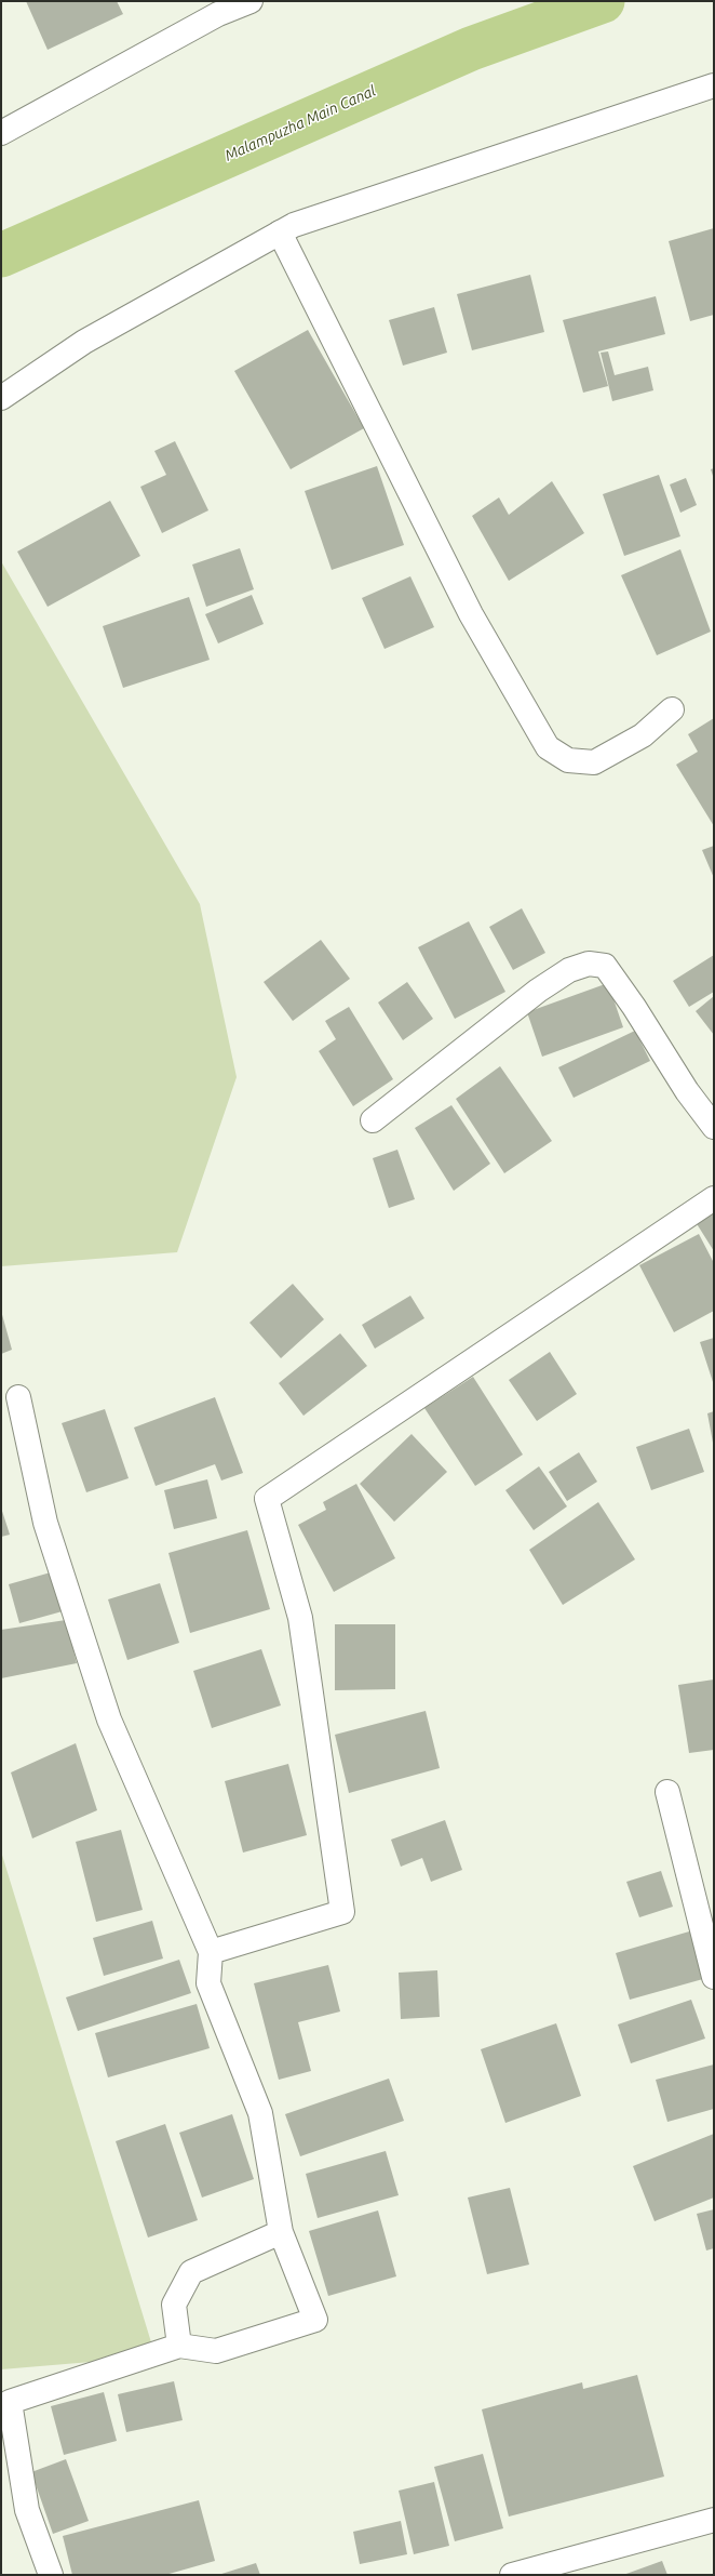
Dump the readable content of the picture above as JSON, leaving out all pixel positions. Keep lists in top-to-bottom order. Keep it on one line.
{"water":["Malampuzha Main Canal"]}
